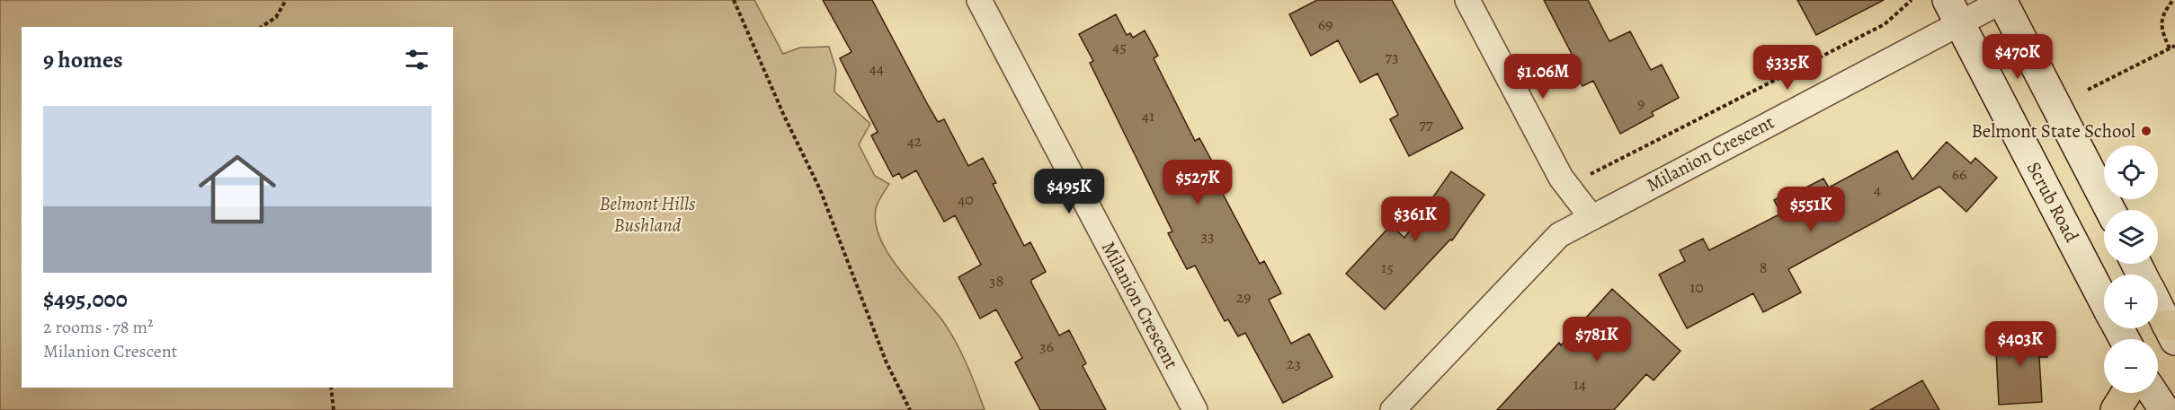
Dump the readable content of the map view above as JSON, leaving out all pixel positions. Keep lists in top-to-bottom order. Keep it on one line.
{"streets":{"main road":["Scrub Road"],"street":["Milanion Crescent"]},"crossings":[["Milanion Crescent","Scrub Road"]],"parks":["Belmont Hills Bushland"],"places":["Belmont State School"],"house_numbers":["69","45","73","44","9","41","77","42","66","4","40","33","15","8","38","10","29","36","23","14"],"page":{"heading":"9 homes","price":["$470K","$335K","$1.06M","$527K","$495K","$551K","$361K","$781K","$403K"],"list":[{"name":"$495,000","note":"2 rooms · 78 m² · Milanion Crescent"}],"map_buttons":["+","−"]}}
